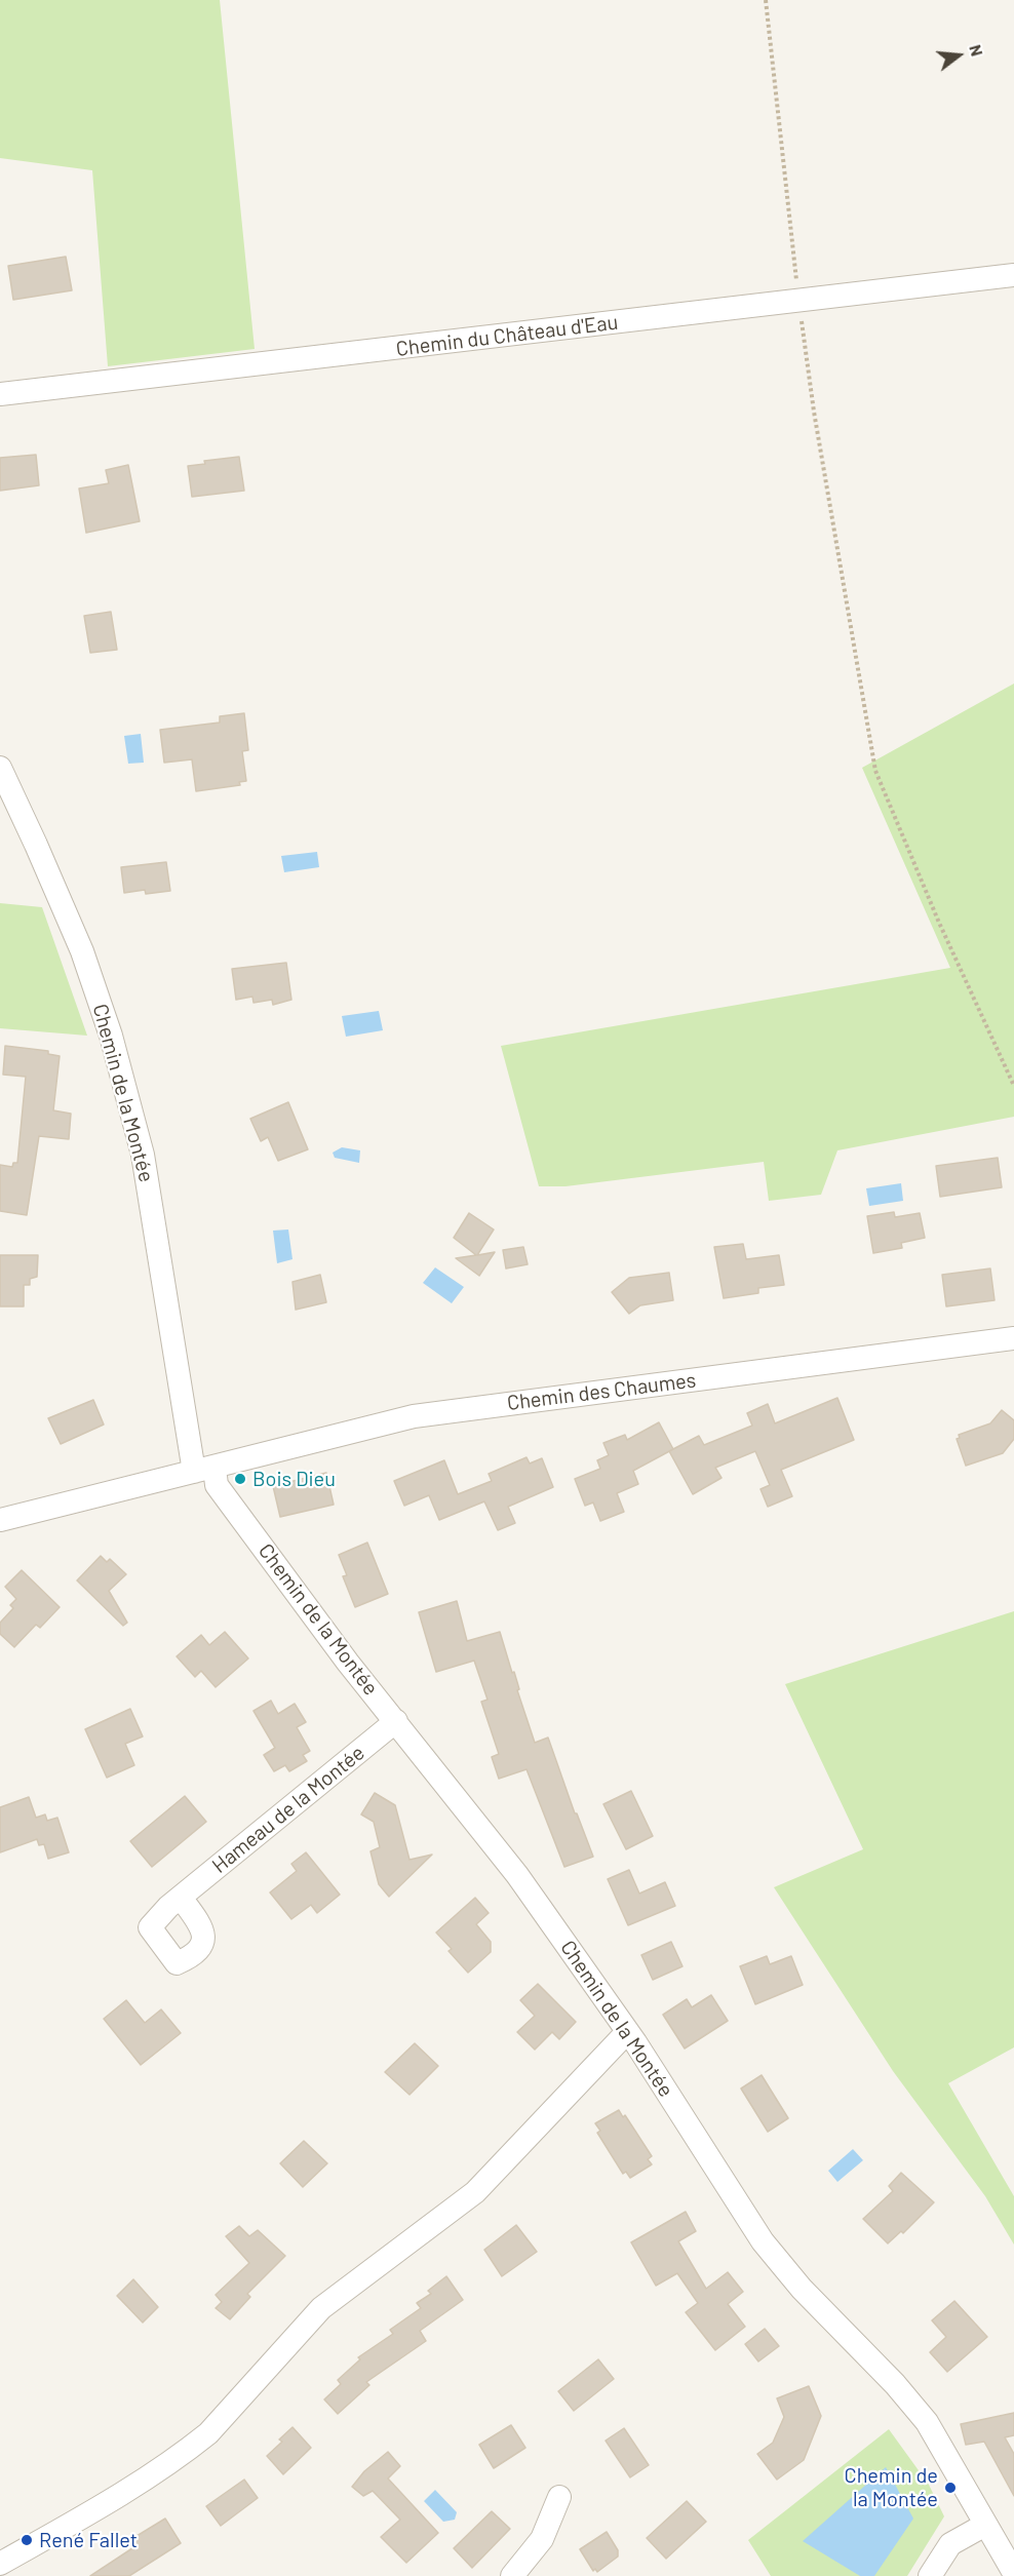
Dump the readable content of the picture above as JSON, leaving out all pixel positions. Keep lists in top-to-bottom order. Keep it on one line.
{"streets":{"street":["Chemin du Château d'Eau","Chemin de la Montée","Chemin des Chaumes","Hameau de la Montée"]},"crossings":[["Chemin de la Montée","Chemin des Chaumes"],["Chemin de la Montée","Hameau de la Montée"]],"places":["Bois Dieu","Chemin de la Montée","René Fallet"],"north":"right"}
